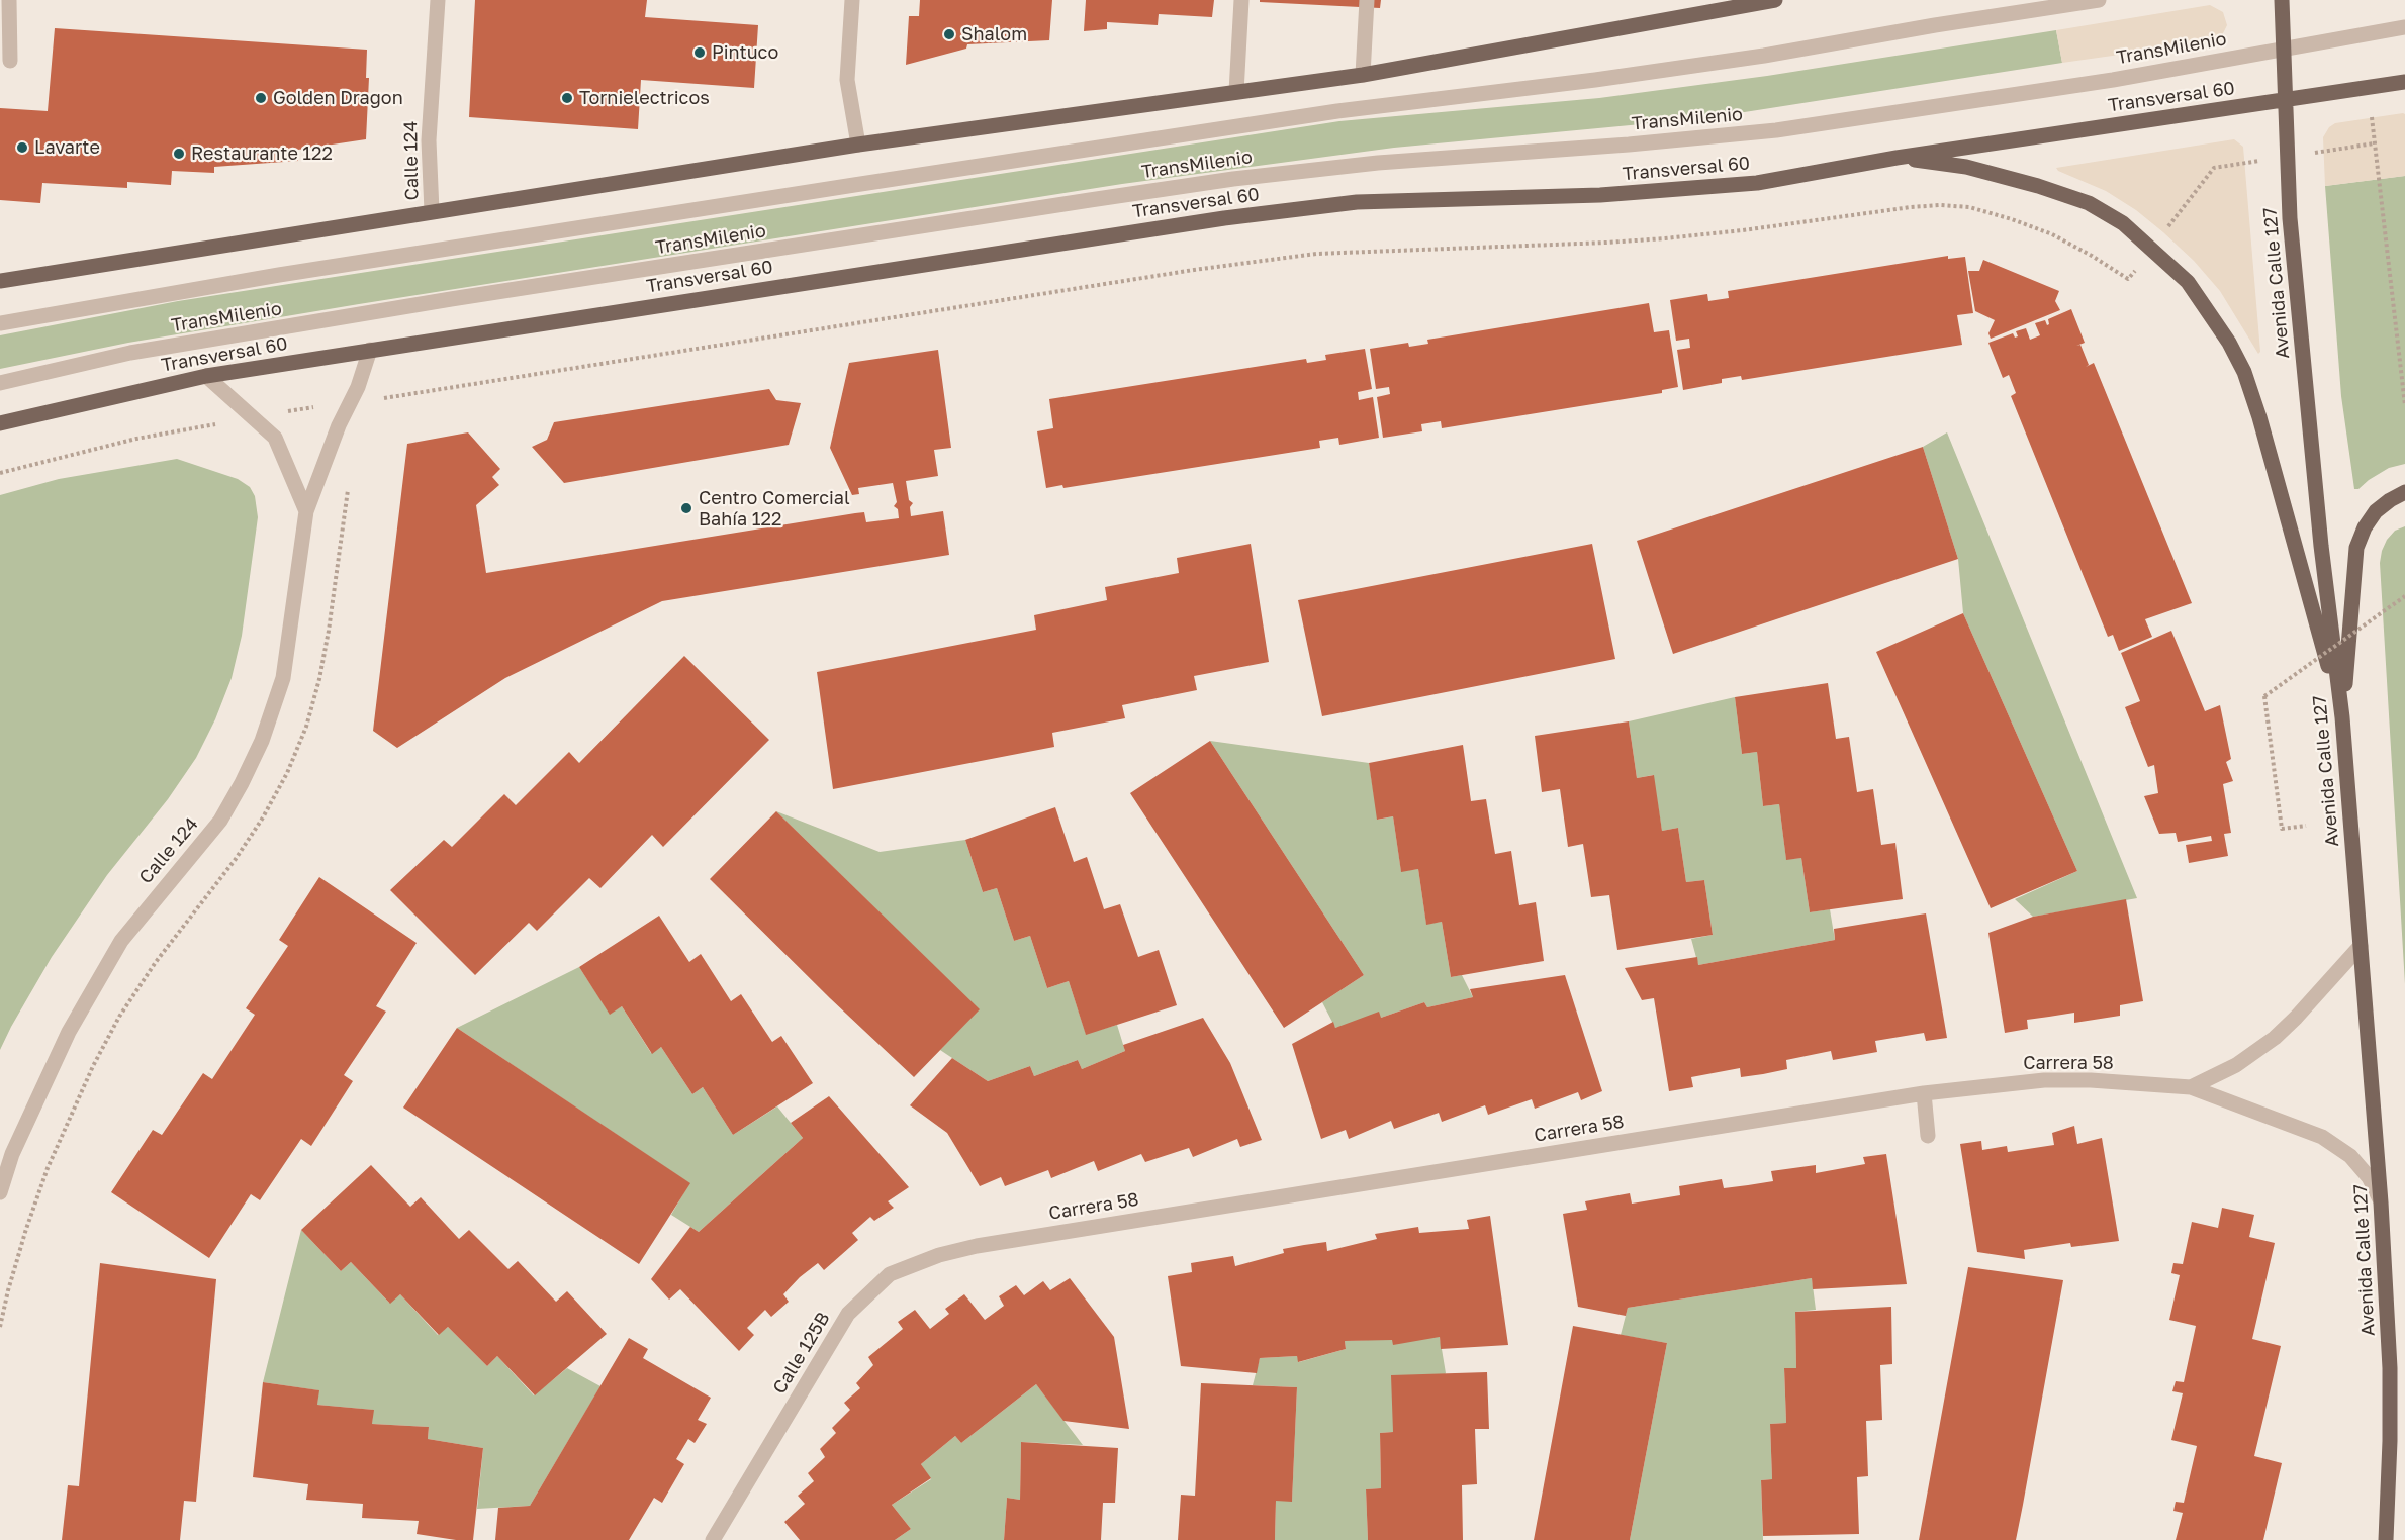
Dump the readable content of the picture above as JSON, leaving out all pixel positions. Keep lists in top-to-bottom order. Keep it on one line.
{"streets":{"main road":["Transversal 60","Avenida Calle 127"],"street":["TransMilenio","Calle 124","Carrera 58","Calle 125B"]},"crossings":[["TransMilenio","Avenida Calle 127"],["Transversal 60","Calle 124"],["Transversal 60","Avenida Calle 127"],["Avenida Calle 127","Carrera 58"],["Carrera 58","Calle 125B"]],"places":["Shalom","Pintuco","Golden Dragon","Tornielectricos","Lavarte","Restaurante 122","Centro Comercial Bahía 122"]}
